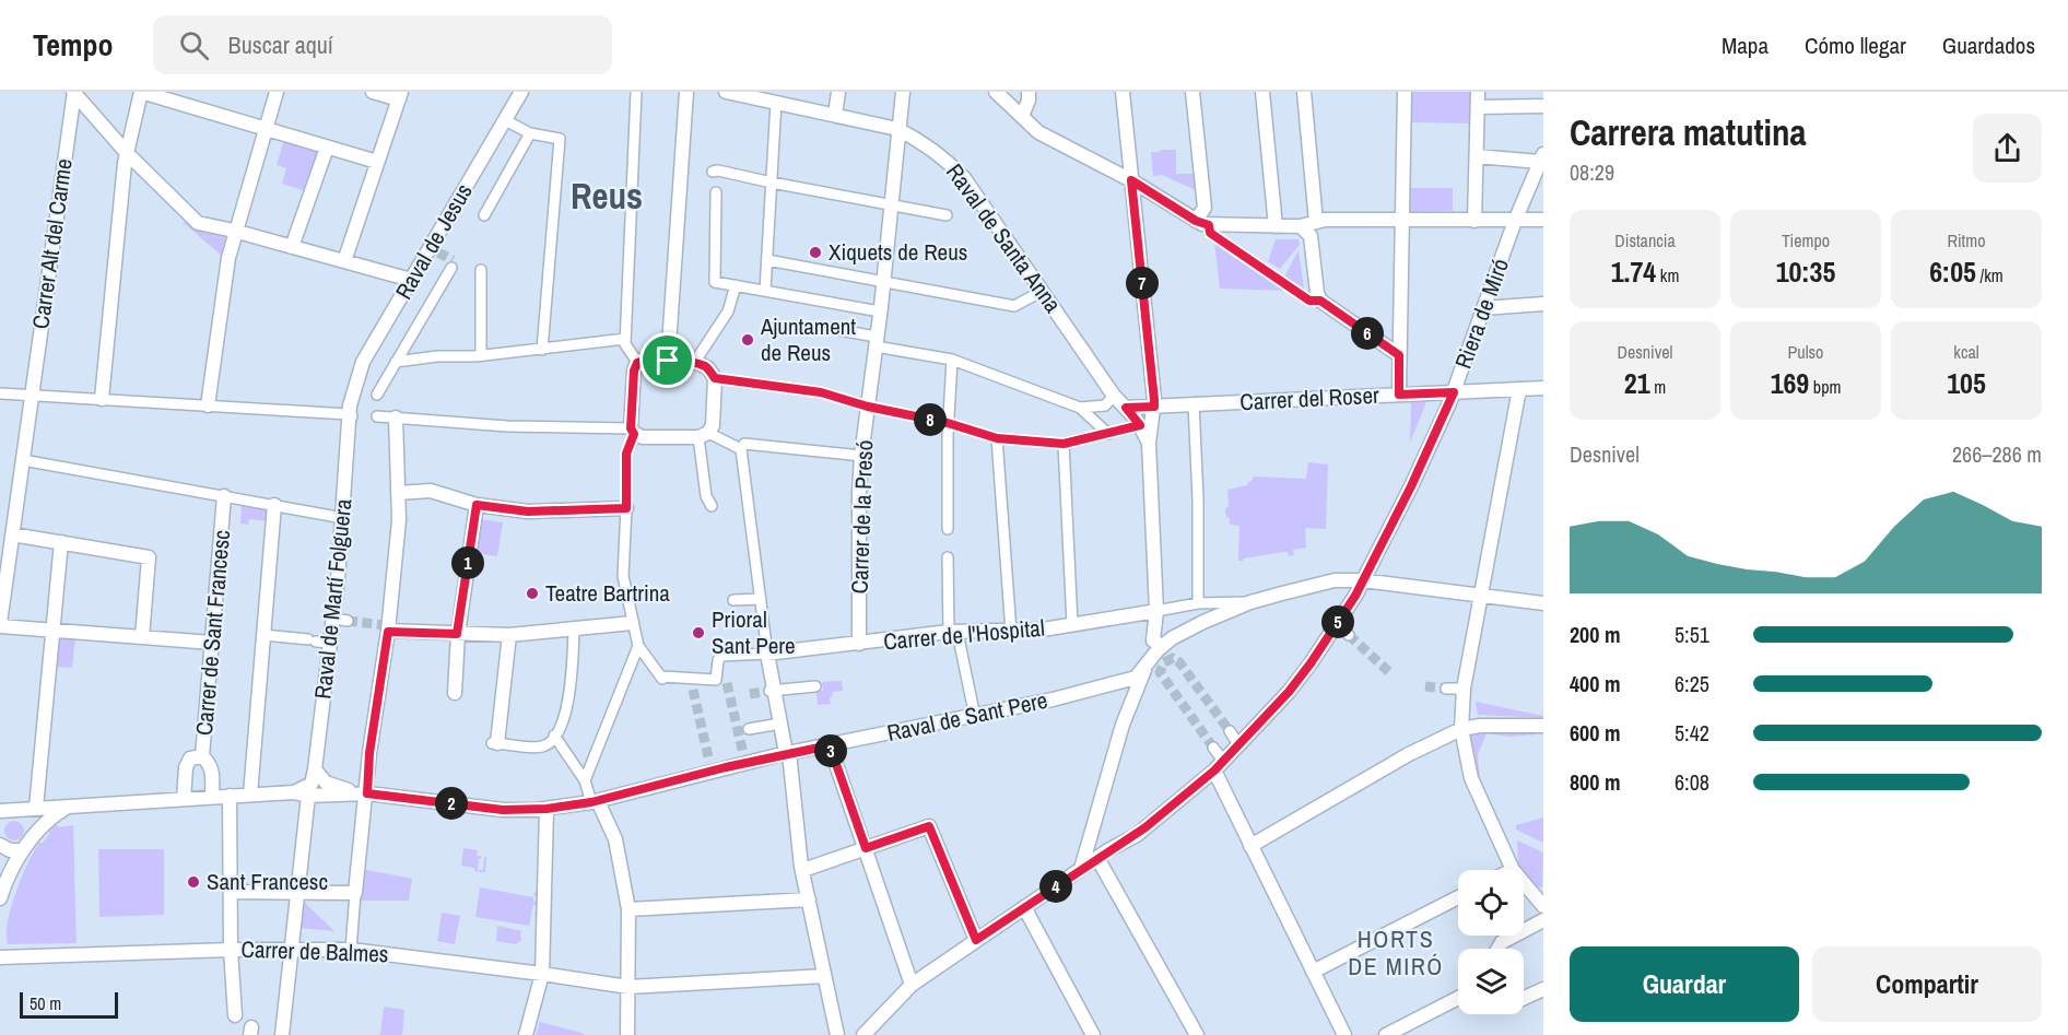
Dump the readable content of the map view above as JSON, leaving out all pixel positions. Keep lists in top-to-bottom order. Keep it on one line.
{"streets":{"street":["Raval de Santa Anna","Raval de Jesus","Carrer Alt del Carme","Riera de Miró","Carrer del Roser","Carrer de la Presó","Raval de Martí Folguera","Carrer de Sant Francesc","Carrer de l'Hospital","Raval de Sant Pere","Carrer de Balmes"]},"crossings":[["Raval de Santa Anna","Carrer del Roser"],["Raval de Santa Anna","Carrer de la Presó"],["Raval de Jesus","Raval de Martí Folguera"],["Riera de Miró","Carrer del Roser"],["Carrer de la Presó","Carrer de l'Hospital"]],"districts":["Reus","HORTS DE MIRÓ"],"places":["Xiquets de Reus","Ajuntament de Reus","Teatre Bartrina","Prioral Sant Pere","Sant Francesc"],"scale_bar":"50 m","page":{"header":"Tempo","search":"Buscar aquí","nav":["Mapa","Cómo llegar","Guardados"],"heading":["Carrera matutina","08:29"],"stats":[["Distancia","1.74 km"],["Tiempo","10:35"],["Ritmo","6:05 /km"],["Desnivel","21 m"],["Pulso","169 bpm"],["kcal","105"]],"pins":["7","6","8","1","5","3","2","4"],"chart":["Desnivel","266–286 m"],"list":[{"name":"200 m","note":"5:51"},{"name":"400 m","note":"6:25"},{"name":"600 m","note":"5:42"},{"name":"800 m","note":"6:08"}],"buttons":["Guardar","Compartir"],"scale":"50 m"}}
